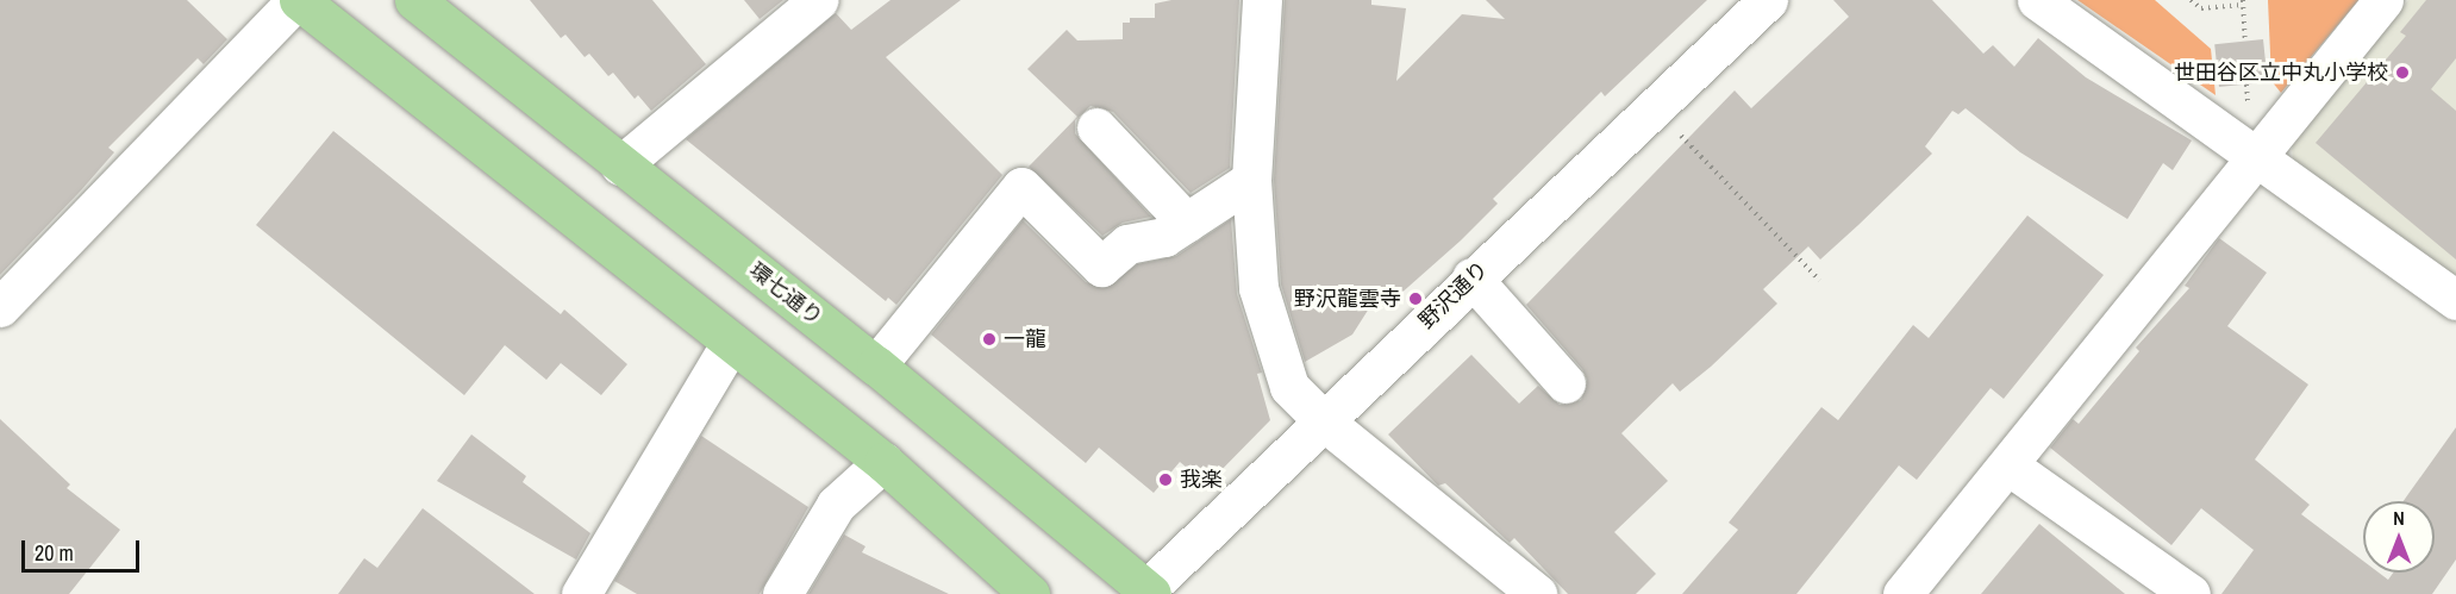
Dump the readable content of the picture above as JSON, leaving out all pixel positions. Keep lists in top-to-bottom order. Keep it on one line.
{"streets":{"main road":["環七通り"],"street":["野沢通り"]},"crossings":[["環七通り","野沢通り"]],"places":["世田谷区立中丸小学校","野沢龍雲寺","一龍","我楽"],"scale_bar":"20 m","north":"top"}
